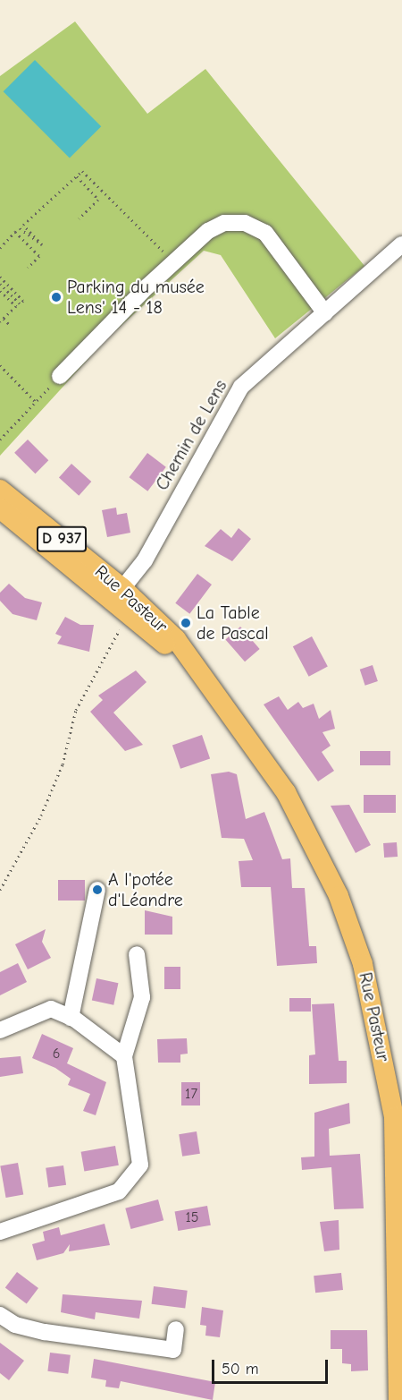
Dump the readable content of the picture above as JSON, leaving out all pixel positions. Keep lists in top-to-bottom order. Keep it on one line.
{"streets":{"main road":["D 937","Rue Pasteur"],"street":["Chemin de Lens"]},"crossings":[["Chemin de Lens","Rue Pasteur"]],"places":["Parking du musée Lens' 14 - 18","La Table de Pascal","A l'potée d'Léandre"],"house_numbers":["6","17","15"],"scale_bar":"50 m"}
